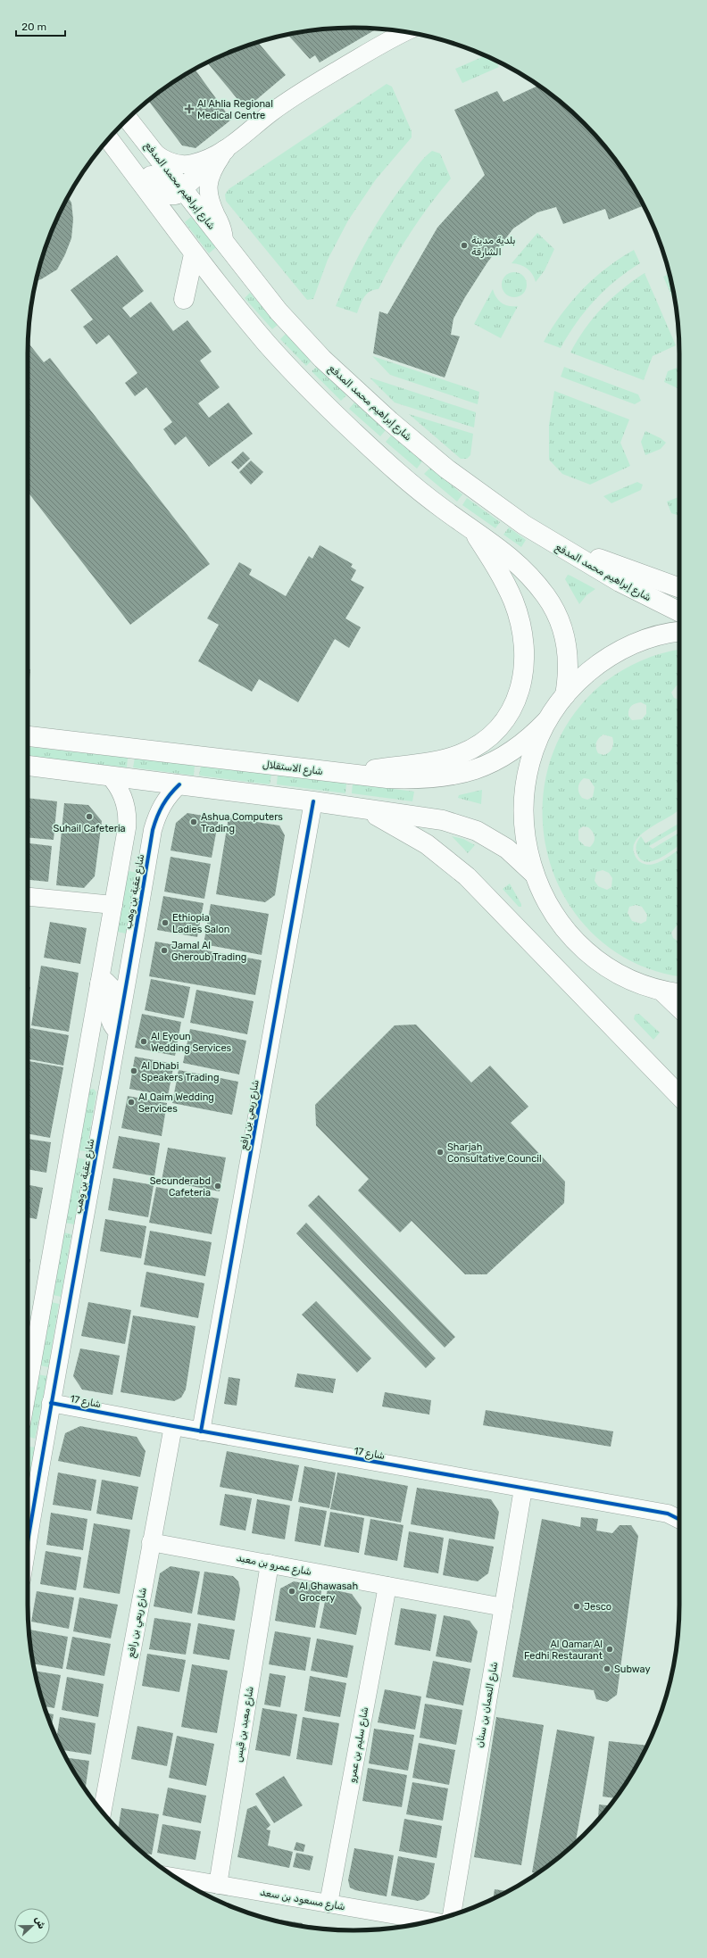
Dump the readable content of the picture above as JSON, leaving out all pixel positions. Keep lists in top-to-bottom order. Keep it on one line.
{"streets":{"main road":["شارع إبراهيم محمد المدفع","شارع الاستقلال"],"street":["شارع عقبة بن وهب","شارع ربعي بن رافع","شارع 17","شارع عمرو بن معبد","شارع النعمان بن سنان","شارع معبد بن قيس","شارع سليم بن عمرو","شارع مسعود بن سعد"]},"crossings":[["شارع عقبة بن وهب","شارع 17"],["شارع ربعي بن رافع","شارع 17"],["شارع ربعي بن رافع","شارع عمرو بن معبد"],["شارع 17","شارع النعمان بن سنان"],["شارع عمرو بن معبد","شارع النعمان بن سنان"],["شارع عمرو بن معبد","شارع معبد بن قيس"],["شارع عمرو بن معبد","شارع سليم بن عمرو"],["شارع معبد بن قيس","شارع مسعود بن سعد"],["شارع سليم بن عمرو","شارع مسعود بن سعد"]],"places":{"health":["Al Ahlia Regional Medical Centre"],"other":["بلدية مدينة الشارقة","Suhail Cafeteria","Ashua Computers Trading","Ethiopia Ladies Salon","Jamal Al Gheroub Trading","Al Eyoun Wedding Services","Al Dhabi Speakers Trading","Al Qaim Wedding Services","Sharjah Consultative Council","Secunderabd Cafeteria","Al Ghawasah Grocery","Jesco","Al Qamar Al Fedhi Restaurant","Subway"]},"scale_bar":"20 m","north":"right"}
